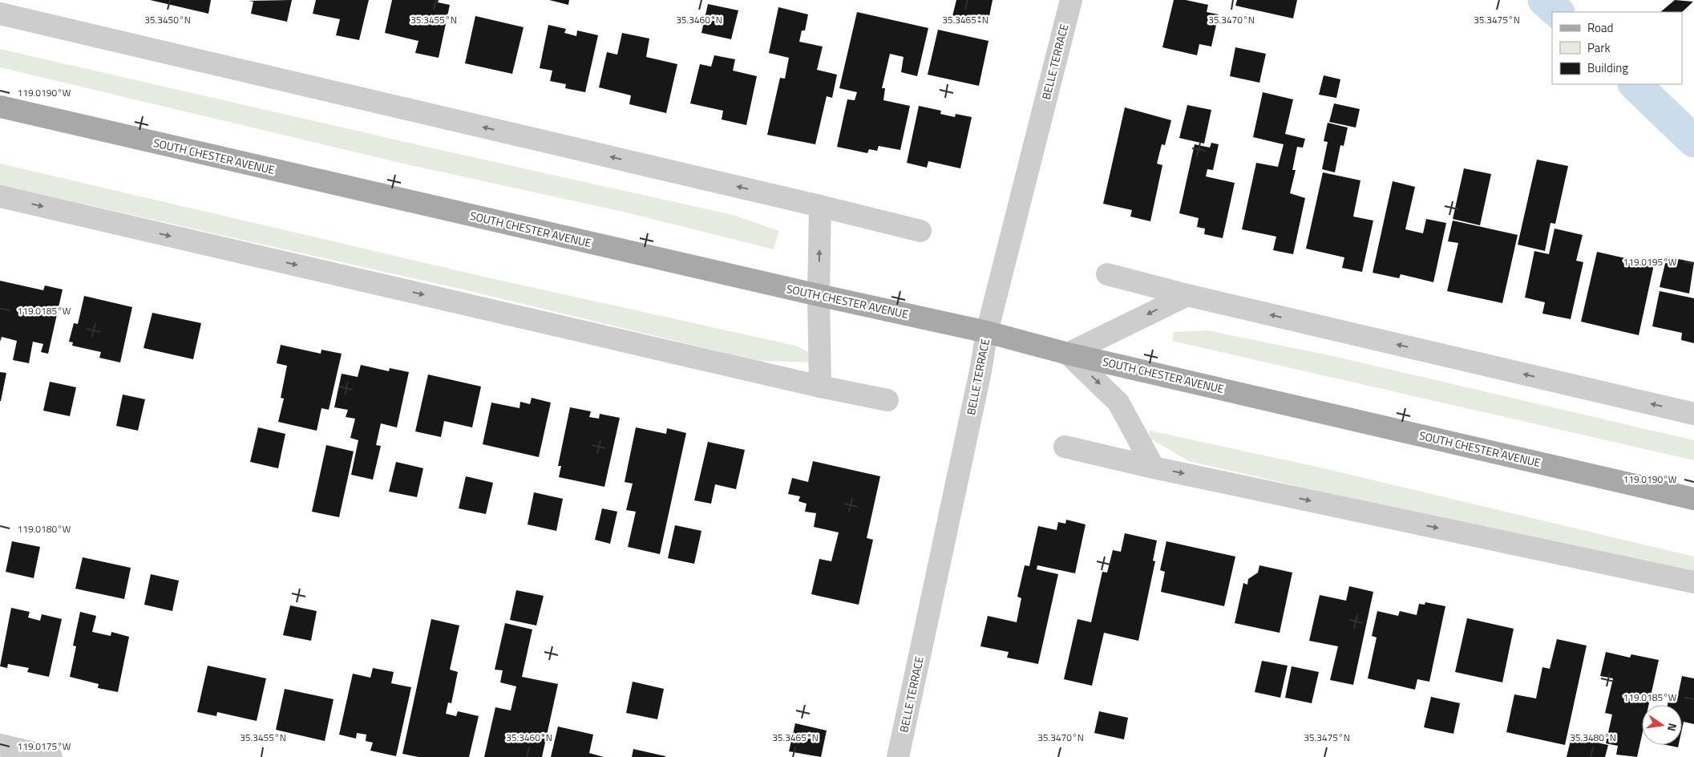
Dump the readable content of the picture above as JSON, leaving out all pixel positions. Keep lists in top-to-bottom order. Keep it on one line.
{"streets":{"main road":["SOUTH CHESTER AVENUE"],"street":["BELLE TERRACE"]},"crossings":[["BELLE TERRACE","SOUTH CHESTER AVENUE"]],"legend":["Road","Park","Building"],"north":"right","coordinates":["35.3450°N","35.3455°N","35.3460°N","35.3465°N","35.3470°N","35.3475°N","119.0190°W","119.0195°W","119.0185°W","119.0180°W","35.3480°N","119.0175°W"]}
